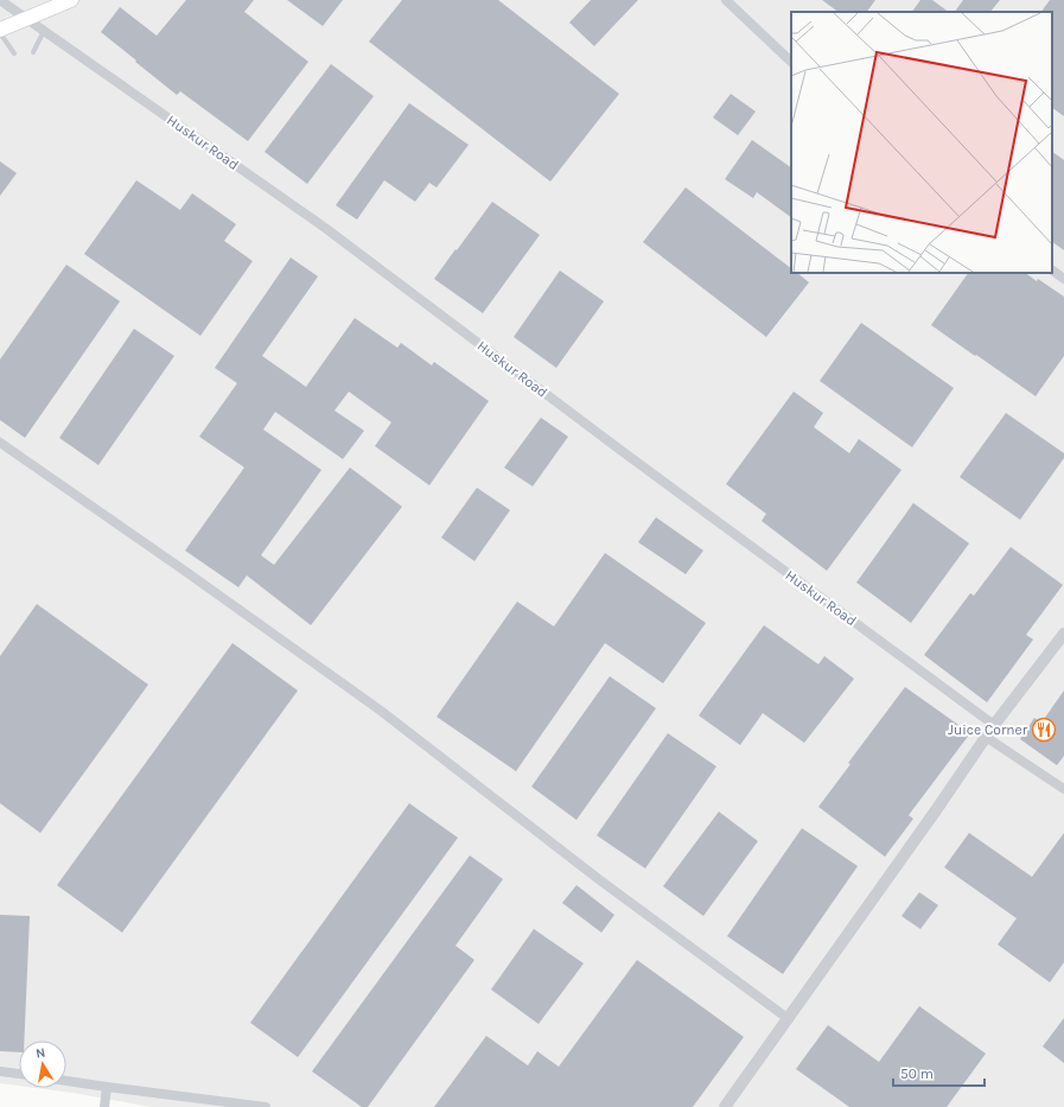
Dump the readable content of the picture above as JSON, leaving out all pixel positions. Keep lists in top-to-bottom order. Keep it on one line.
{"streets":{"street":["Huskur Road"]},"places":{"restaurant":["Juice Corner"]},"scale_bar":"50 m","north":"top"}
